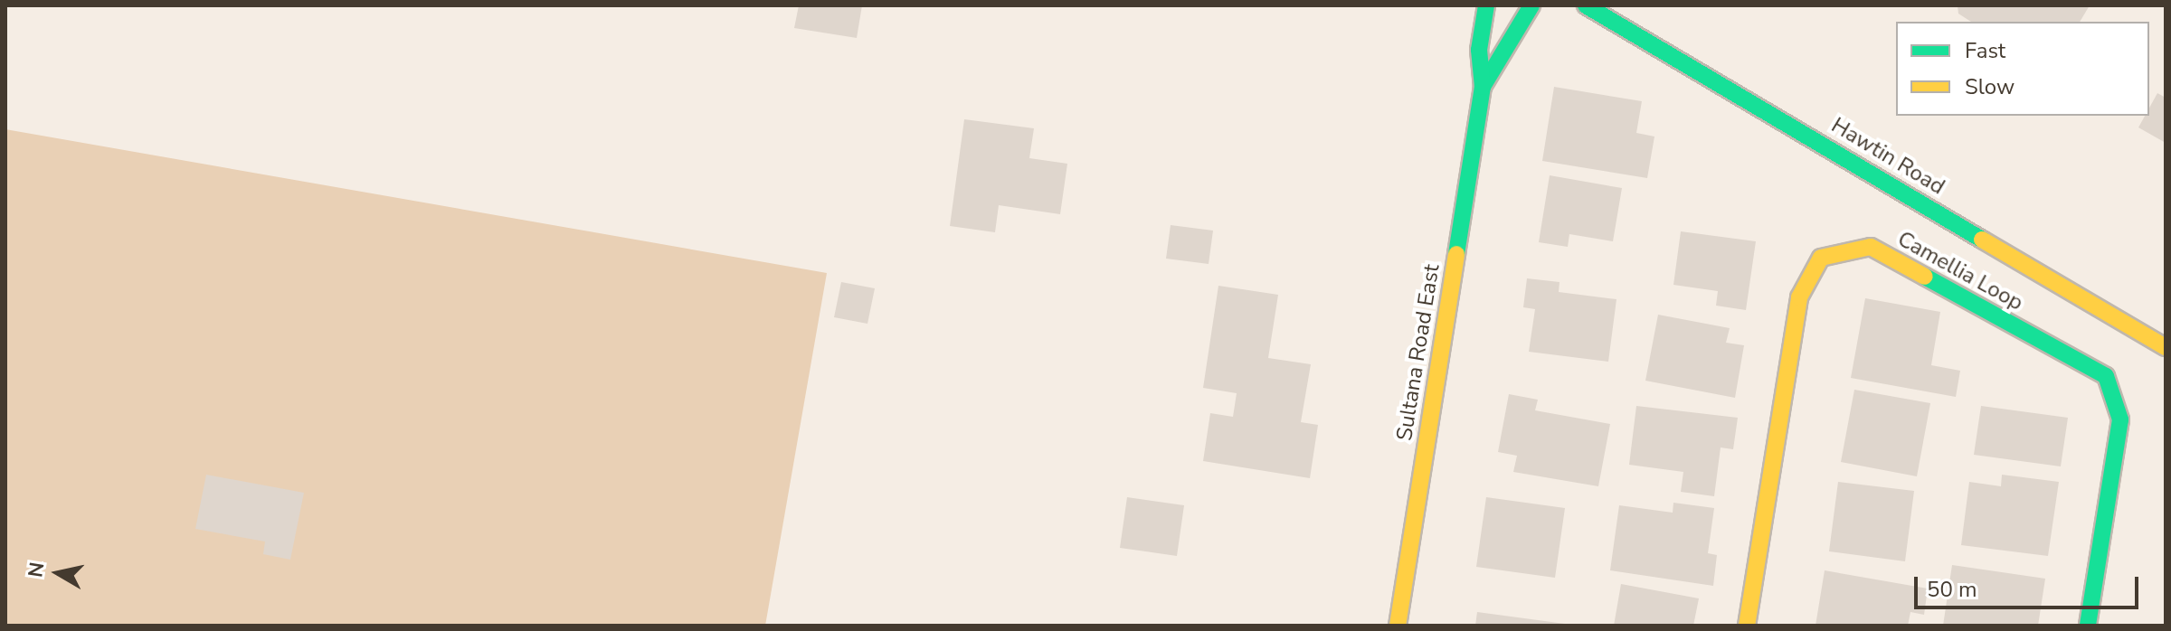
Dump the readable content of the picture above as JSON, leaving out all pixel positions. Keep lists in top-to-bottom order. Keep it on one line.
{"streets":{"street":["Hawtin Road","Camellia Loop","Sultana Road East"]},"legend":["Fast","Slow"],"scale_bar":"50 m","north":"left"}
